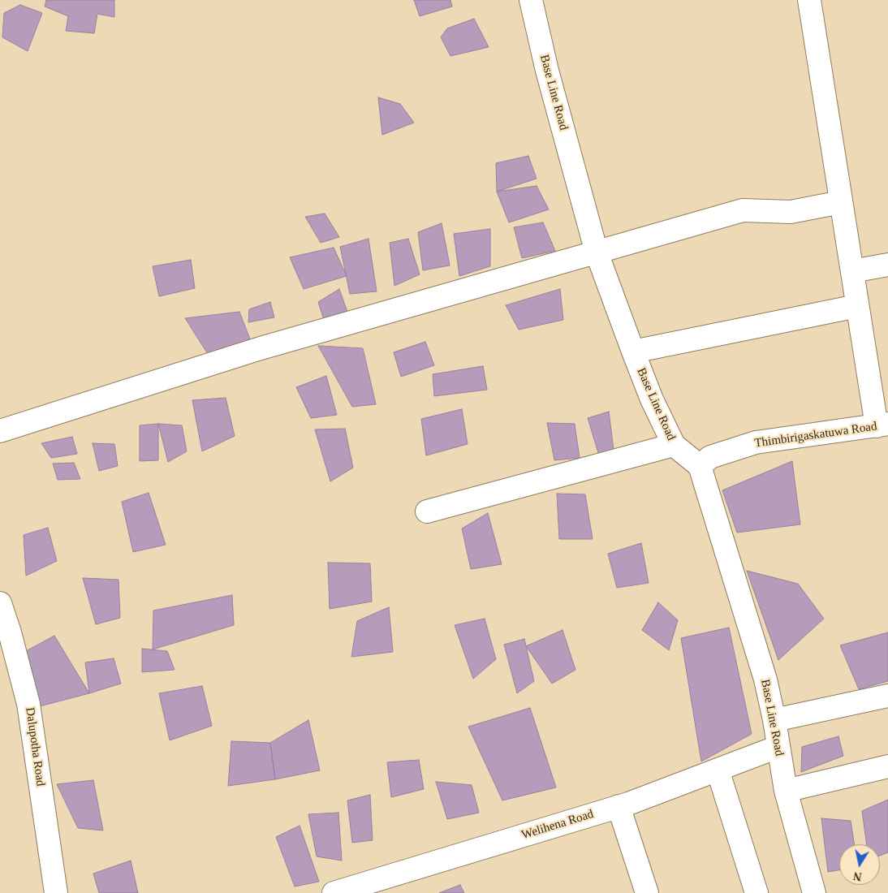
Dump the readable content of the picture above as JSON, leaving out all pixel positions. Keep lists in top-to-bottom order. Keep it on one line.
{"streets":{"street":["Base Line Road","Thimbirigaskatuwa Road","Dalupotha Road","Welihena Road"]},"crossings":[["Base Line Road","Thimbirigaskatuwa Road"],["Base Line Road","Welihena Road"]],"north":"bottom"}
